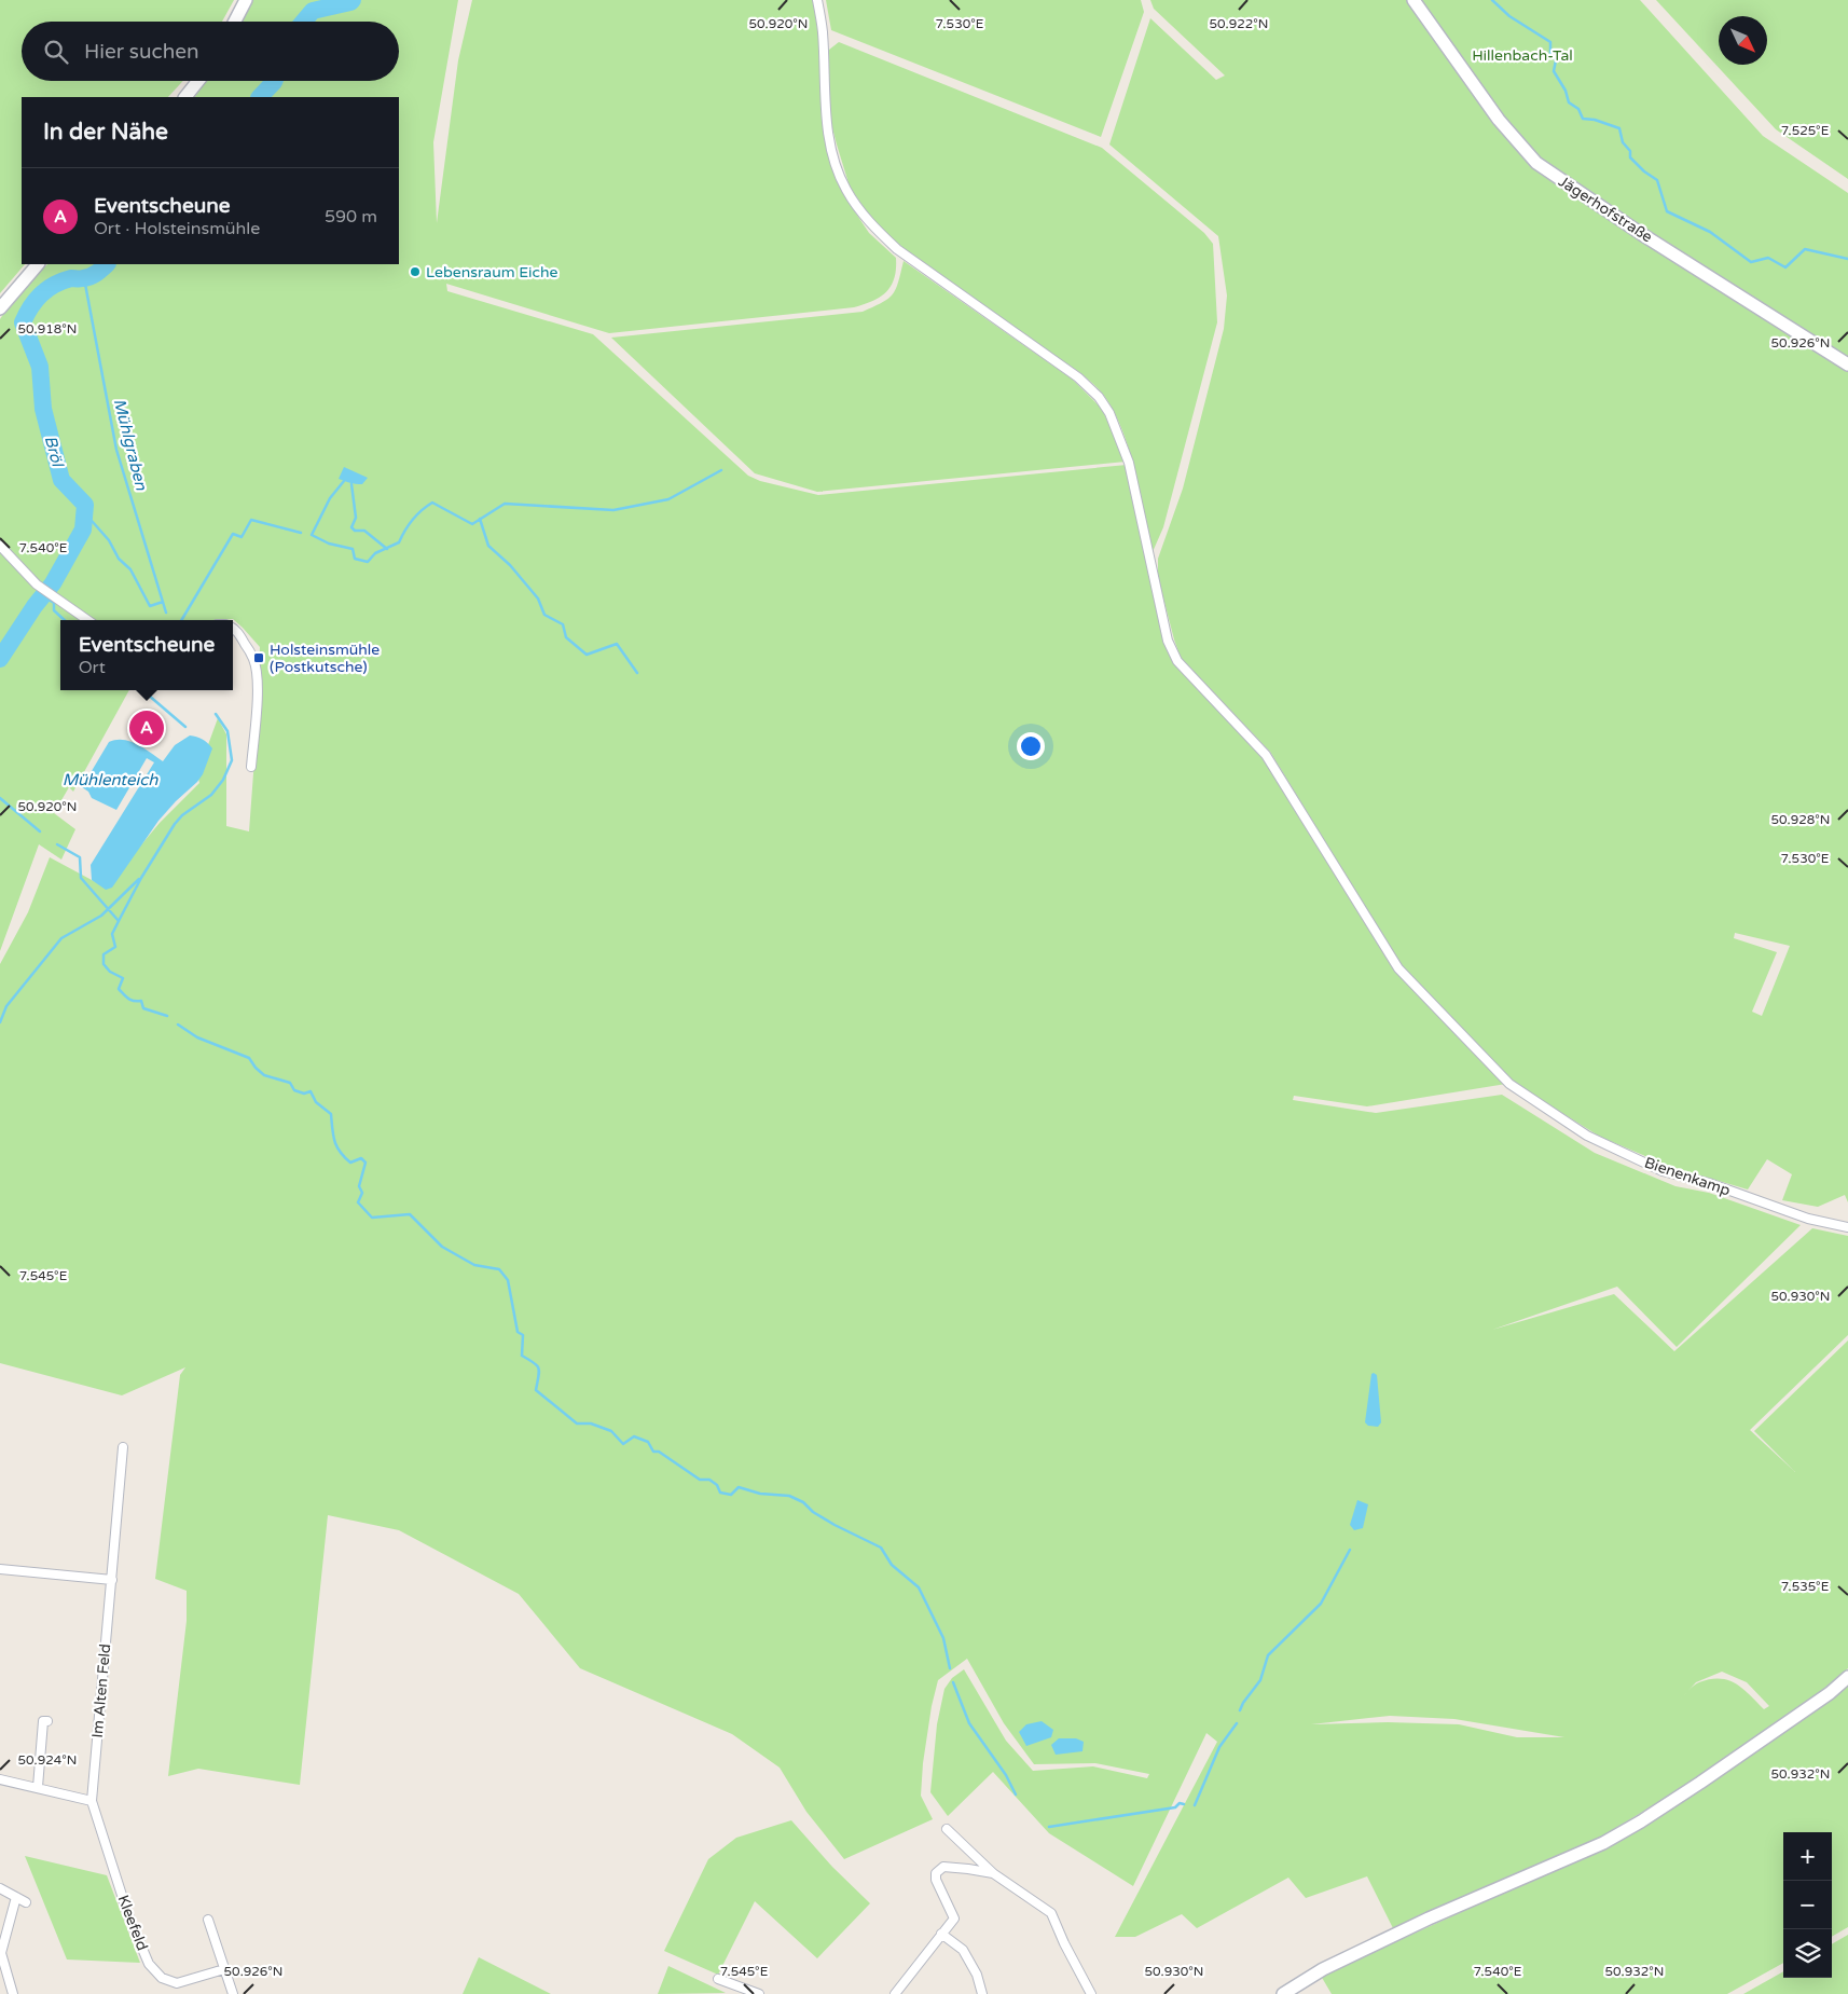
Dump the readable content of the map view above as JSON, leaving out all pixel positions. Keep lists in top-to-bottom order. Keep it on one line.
{"streets":{"main road":["Jägerhofstraße"],"street":["Bienenkamp","Im Alten Feld","Kleefeld"]},"crossings":[["Im Alten Feld","Kleefeld"]],"water":["Mühlgraben","Bröl","Mühlenteich"],"parks":["Hillenbach-Tal"],"places":{"other":["Lebensraum Eiche"],"transit":["Holsteinsmühle (Postkutsche)"]},"north":"bottom right","page":{"search":"Hier suchen","heading":"In der Nähe","list":[{"mark":"A","name":"Eventscheune","note":"Ort · Holsteinsmühle","value":"590 m"}],"popup":["Eventscheune","Ort"],"pins":"A","map_buttons":["+","−"]},"coordinates":["7.530°E","50.920°N","50.922°N","7.525°E","50.918°N","50.926°N","7.540°E","50.928°N","7.545°E","50.930°N","7.535°E","50.924°N","50.932°N"]}
